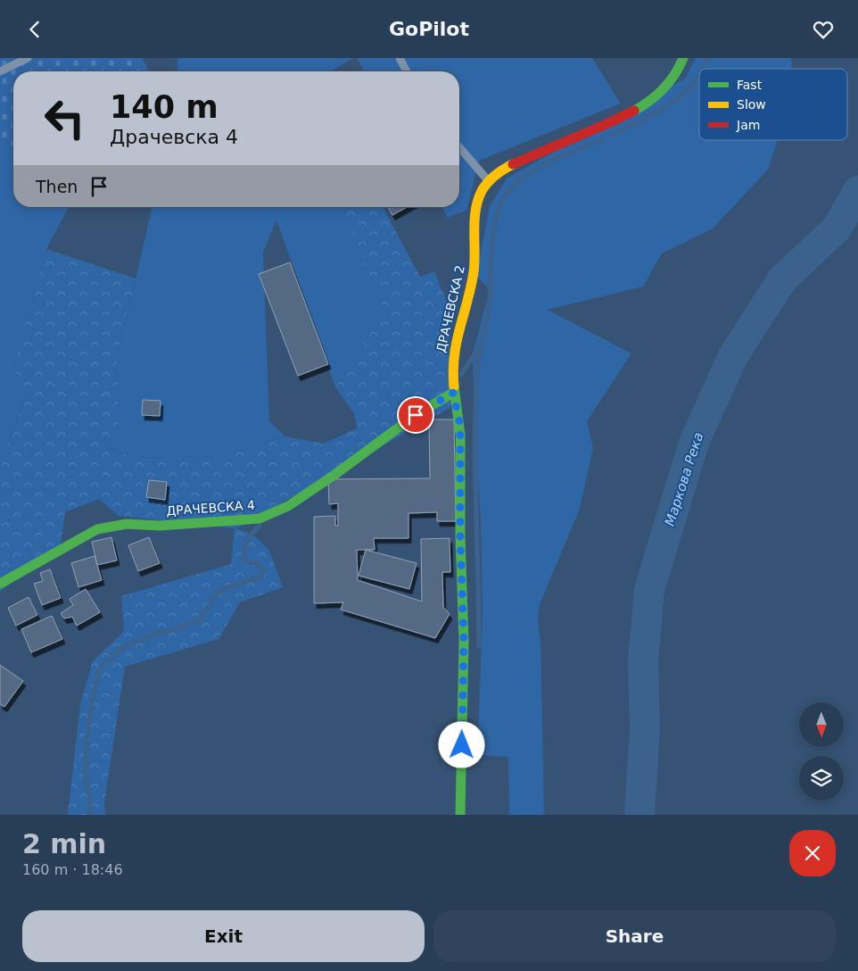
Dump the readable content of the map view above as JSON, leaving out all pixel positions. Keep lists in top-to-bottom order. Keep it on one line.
{"streets":{"street":["ДРАЧЕВСКА 2","ДРАЧЕВСКА 4"]},"crossings":[["ДРАЧЕВСКА 2","ДРАЧЕВСКА 4"]],"water":["Маркова Река"],"legend":["Fast","Slow","Jam"],"north":"bottom","page":{"header":"GoPilot","turn":["140 m","Драчевска 4"],"then":"Then","heading":["2 min","160 m · 18:46"],"buttons":["Exit","Share"]}}
